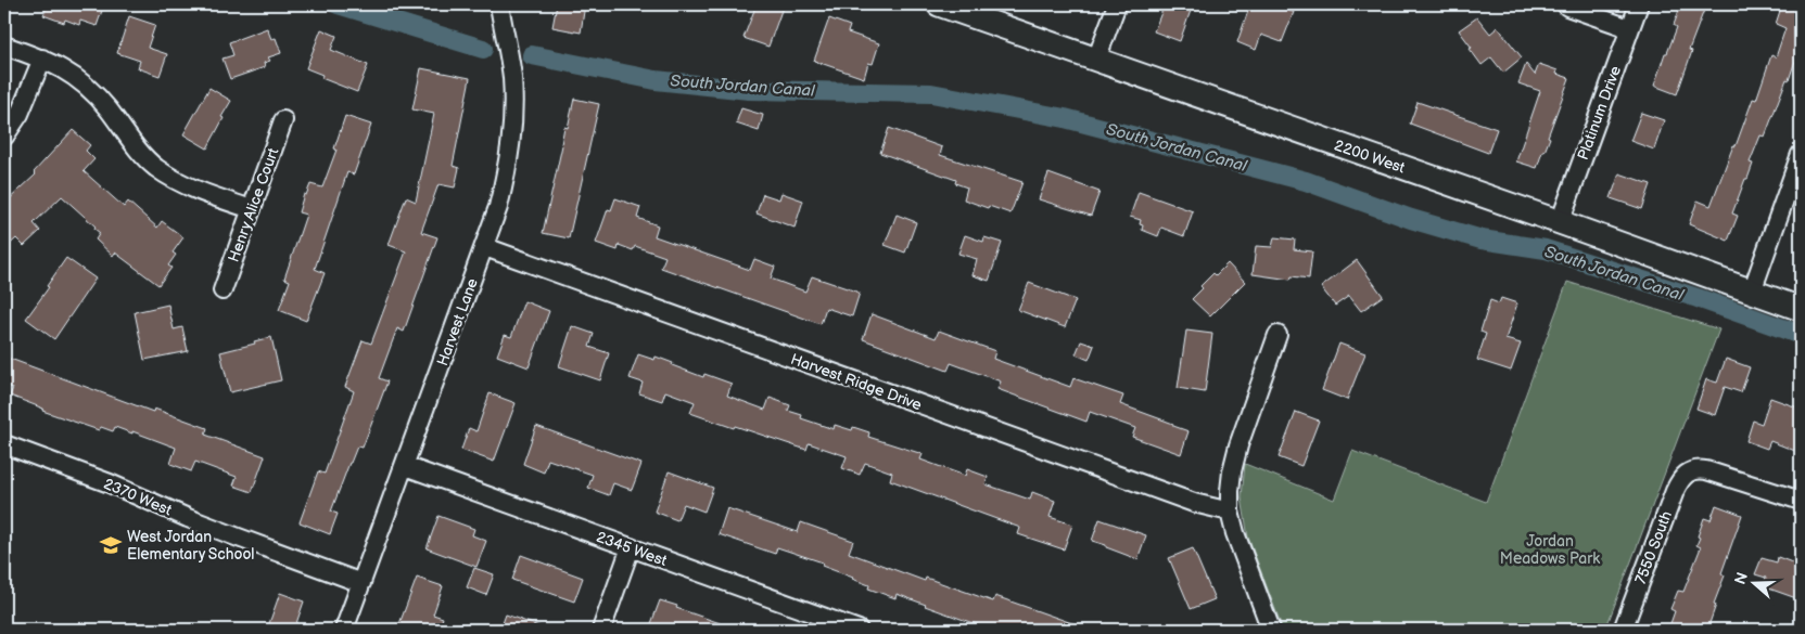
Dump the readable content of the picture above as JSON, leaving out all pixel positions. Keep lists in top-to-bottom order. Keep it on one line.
{"streets":{"street":["Platinum Drive","2200 West","Henry Alice Court","Harvest Lane","Harvest Ridge Drive","2370 West","7550 South","2345 West"]},"crossings":[["Platinum Drive","2200 West"],["Harvest Lane","Harvest Ridge Drive"],["Harvest Lane","2370 West"],["Harvest Lane","2345 West"]],"water":["South Jordan Canal"],"parks":["Jordan Meadows Park"],"places":{"school or university":["West Jordan Elementary School"]},"north":"left"}
